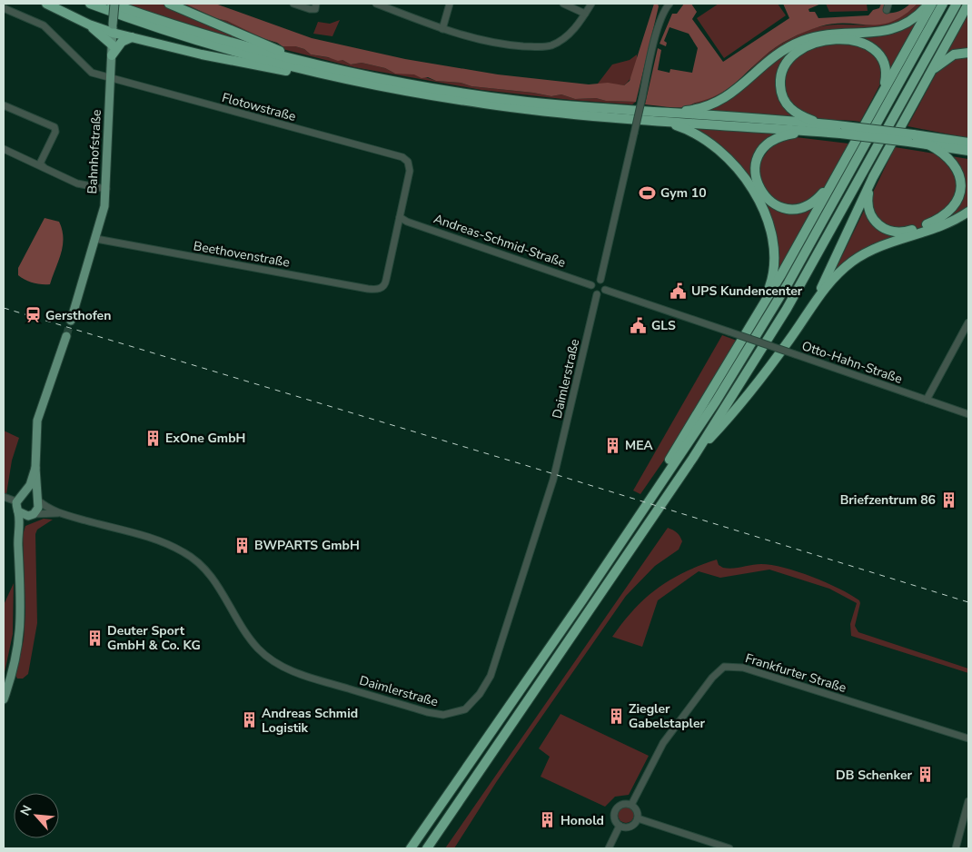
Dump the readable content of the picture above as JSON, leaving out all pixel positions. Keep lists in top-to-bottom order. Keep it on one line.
{"streets":{"main road":["Bahnhofstraße"],"street":["Flotowstraße","Andreas-Schmid-Straße","Beethovenstraße","Otto-Hahn-Straße","Daimlerstraße","Frankfurter Straße"]},"crossings":[["Flotowstraße","Bahnhofstraße"],["Flotowstraße","Andreas-Schmid-Straße"],["Flotowstraße","Beethovenstraße"],["Bahnhofstraße","Beethovenstraße"],["Andreas-Schmid-Straße","Beethovenstraße"],["Andreas-Schmid-Straße","Otto-Hahn-Straße"],["Andreas-Schmid-Straße","Daimlerstraße"],["Otto-Hahn-Straße","Daimlerstraße"]],"places":{"sports":["Gym 10"],"public building":["UPS Kundencenter","GLS"],"station":["Gersthofen"],"building":["ExOne GmbH","MEA","Briefzentrum 86","BWPARTS GmbH","Deuter Sport GmbH & Co. KG","Ziegler Gabelstapler","Andreas Schmid Logistik","DB Schenker","Honold"]},"north":"top left"}
